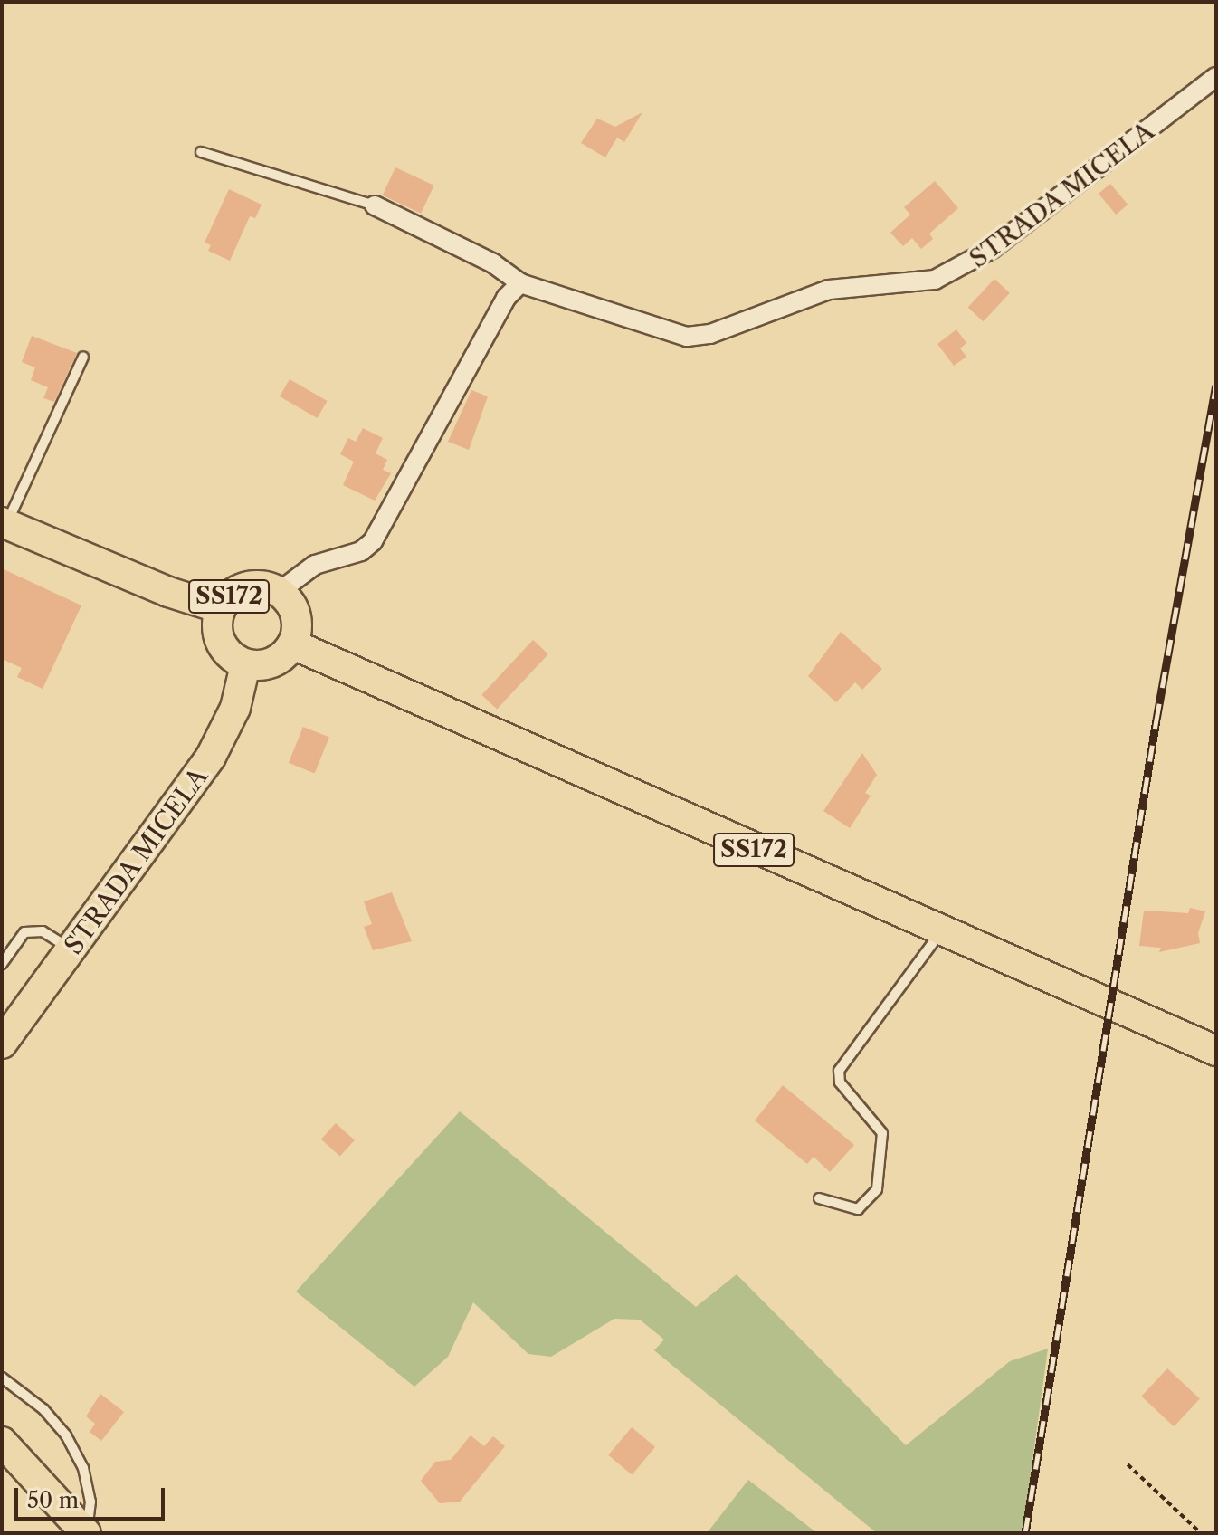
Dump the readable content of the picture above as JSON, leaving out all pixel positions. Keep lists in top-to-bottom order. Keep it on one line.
{"streets":{"main road":["STRADA MICELA","SS172"]},"crossings":[["STRADA MICELA","SS172"]],"scale_bar":"50 m"}
